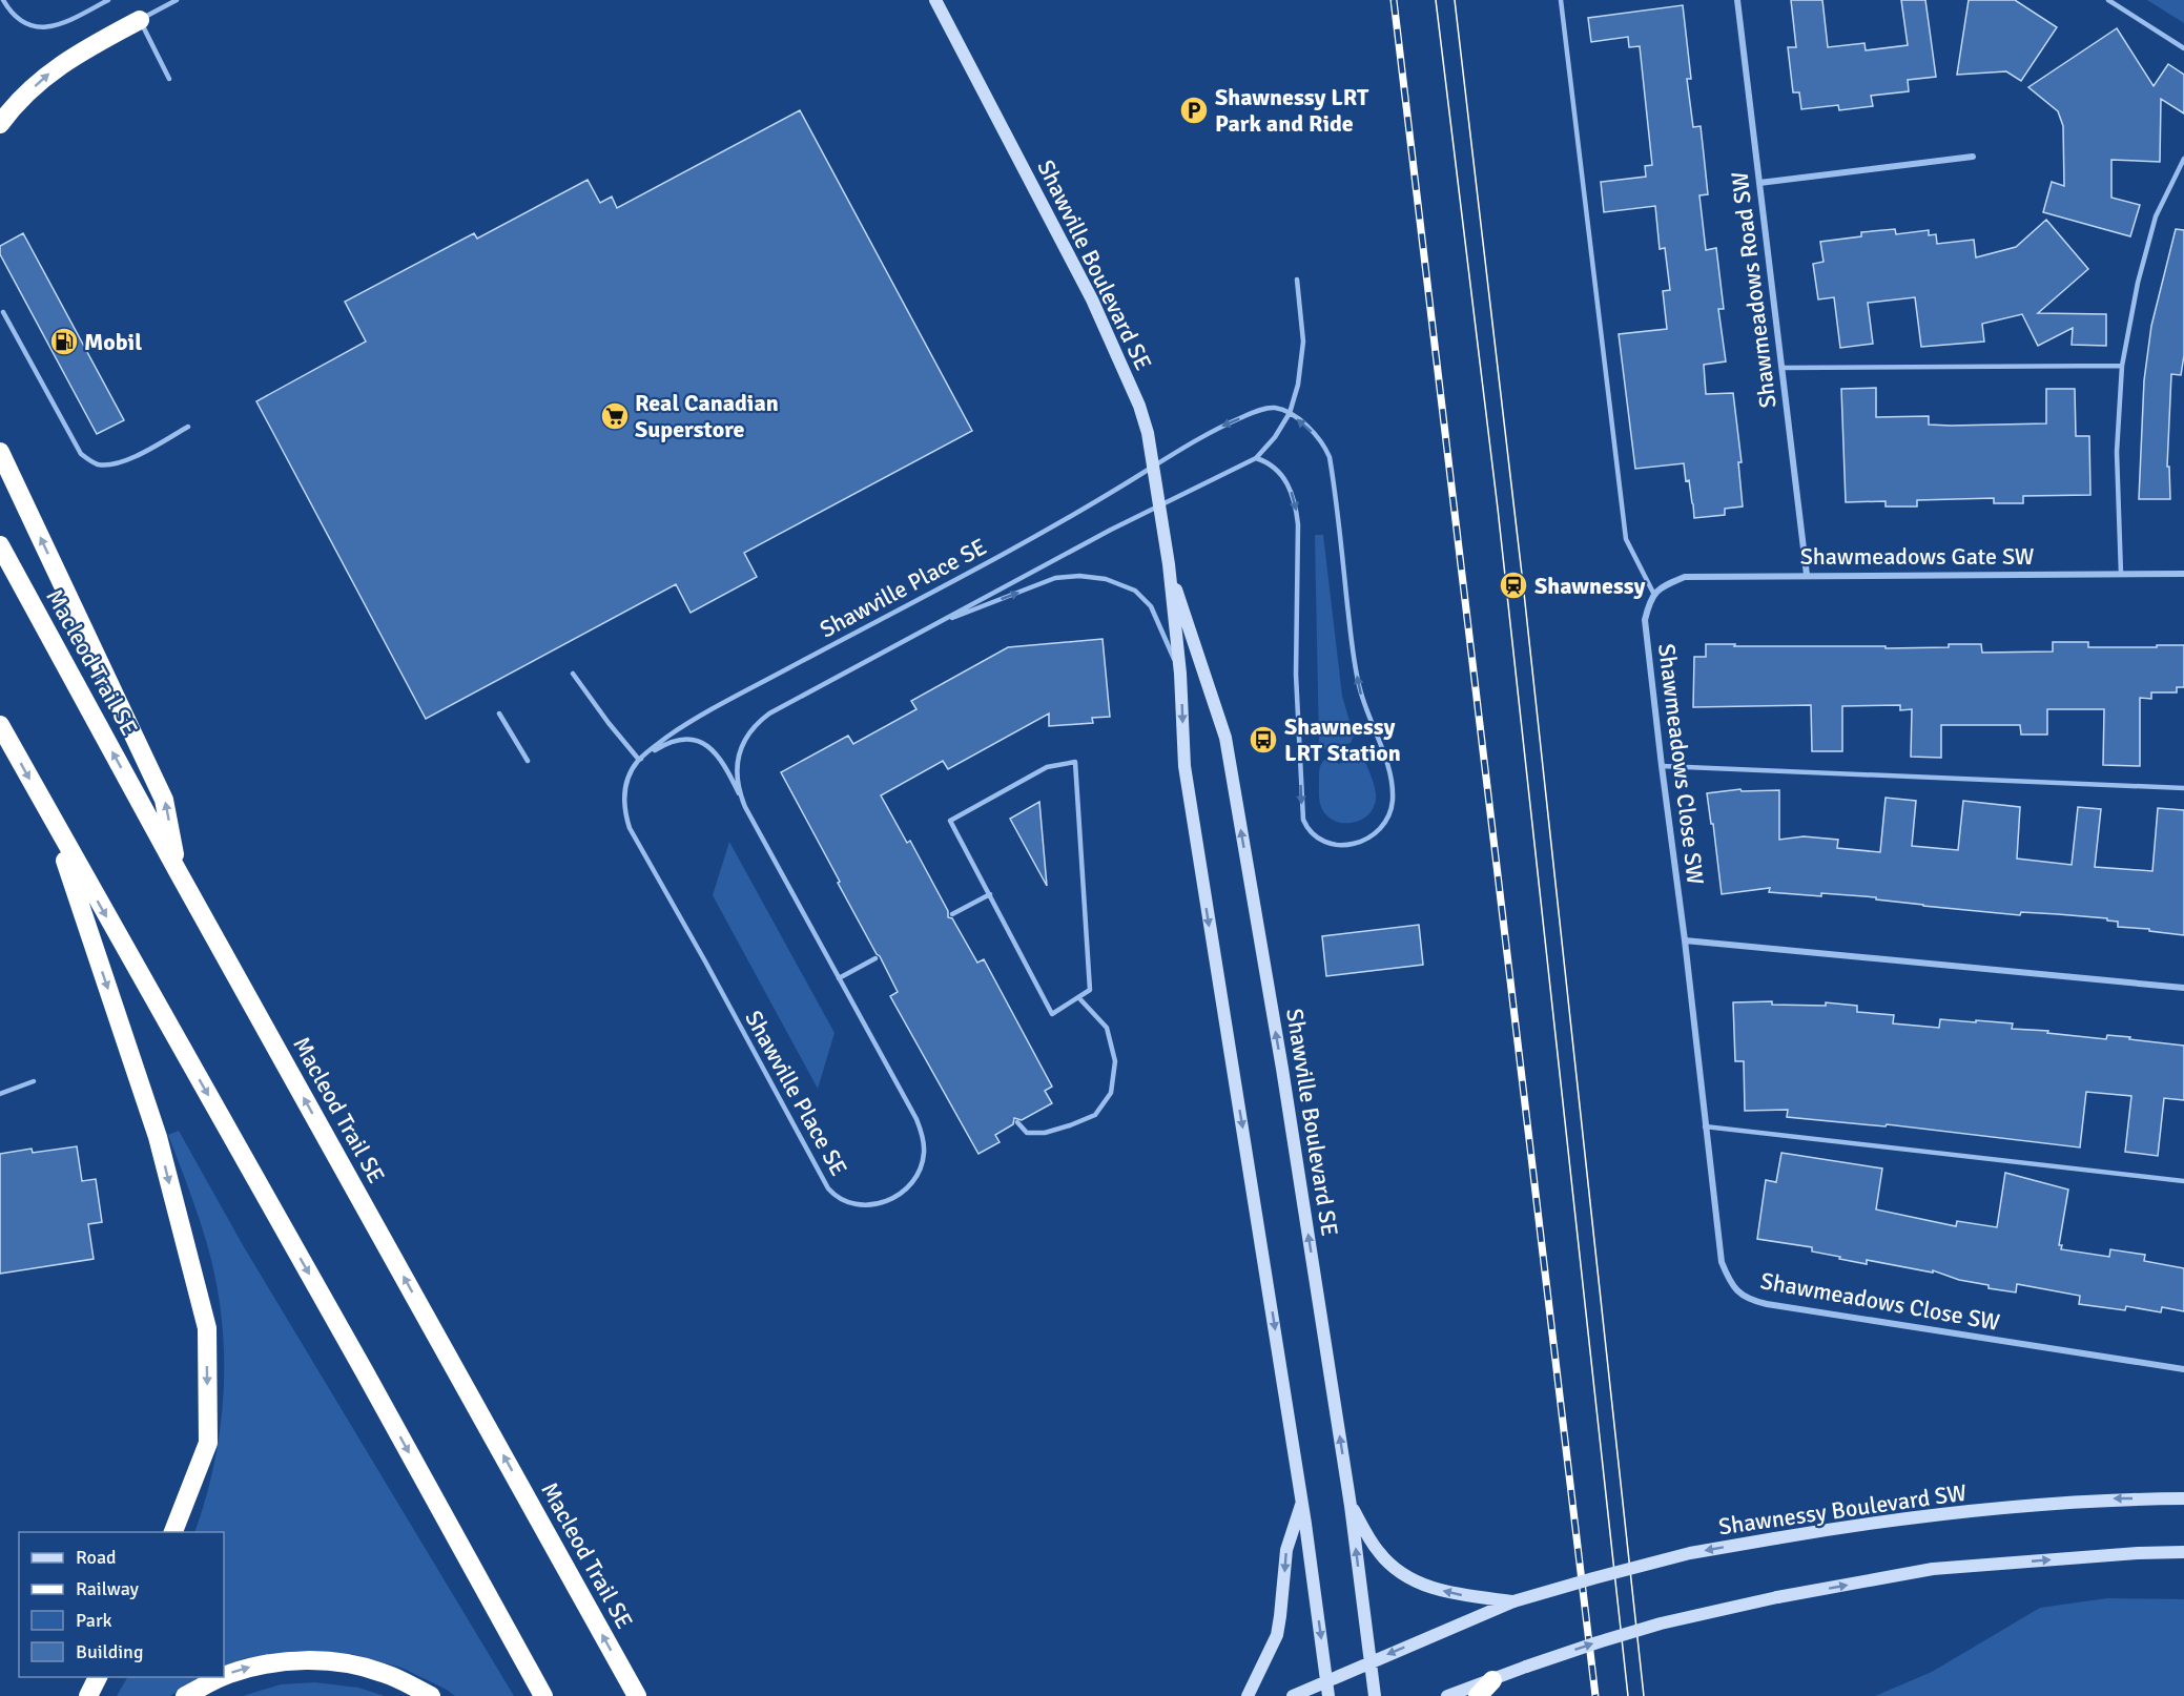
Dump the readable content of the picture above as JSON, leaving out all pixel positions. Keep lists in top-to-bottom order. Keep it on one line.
{"streets":{"highway":["Macleod Trail SE"],"street":["Shawville Boulevard SE","Shawmeadows Road SW","Shawmeadows Gate SW","Shawmeadows Close SW","Shawnessy Boulevard SW"],"lane":["Shawville Place SE"]},"crossings":[["Shawville Boulevard SE","Shawville Place SE"],["Shawville Boulevard SE","Shawnessy Boulevard SW"],["Shawmeadows Road SW","Shawmeadows Gate SW"],["Shawmeadows Gate SW","Shawmeadows Close SW"]],"places":{"parking":["Shawnessy LRT Park and Ride"],"fuel station":["Mobil"],"supermarket":["Real Canadian Superstore"],"station":["Shawnessy"],"bus stop":["Shawnessy LRT Station"]},"legend":["Road","Railway","Park","Building"]}
